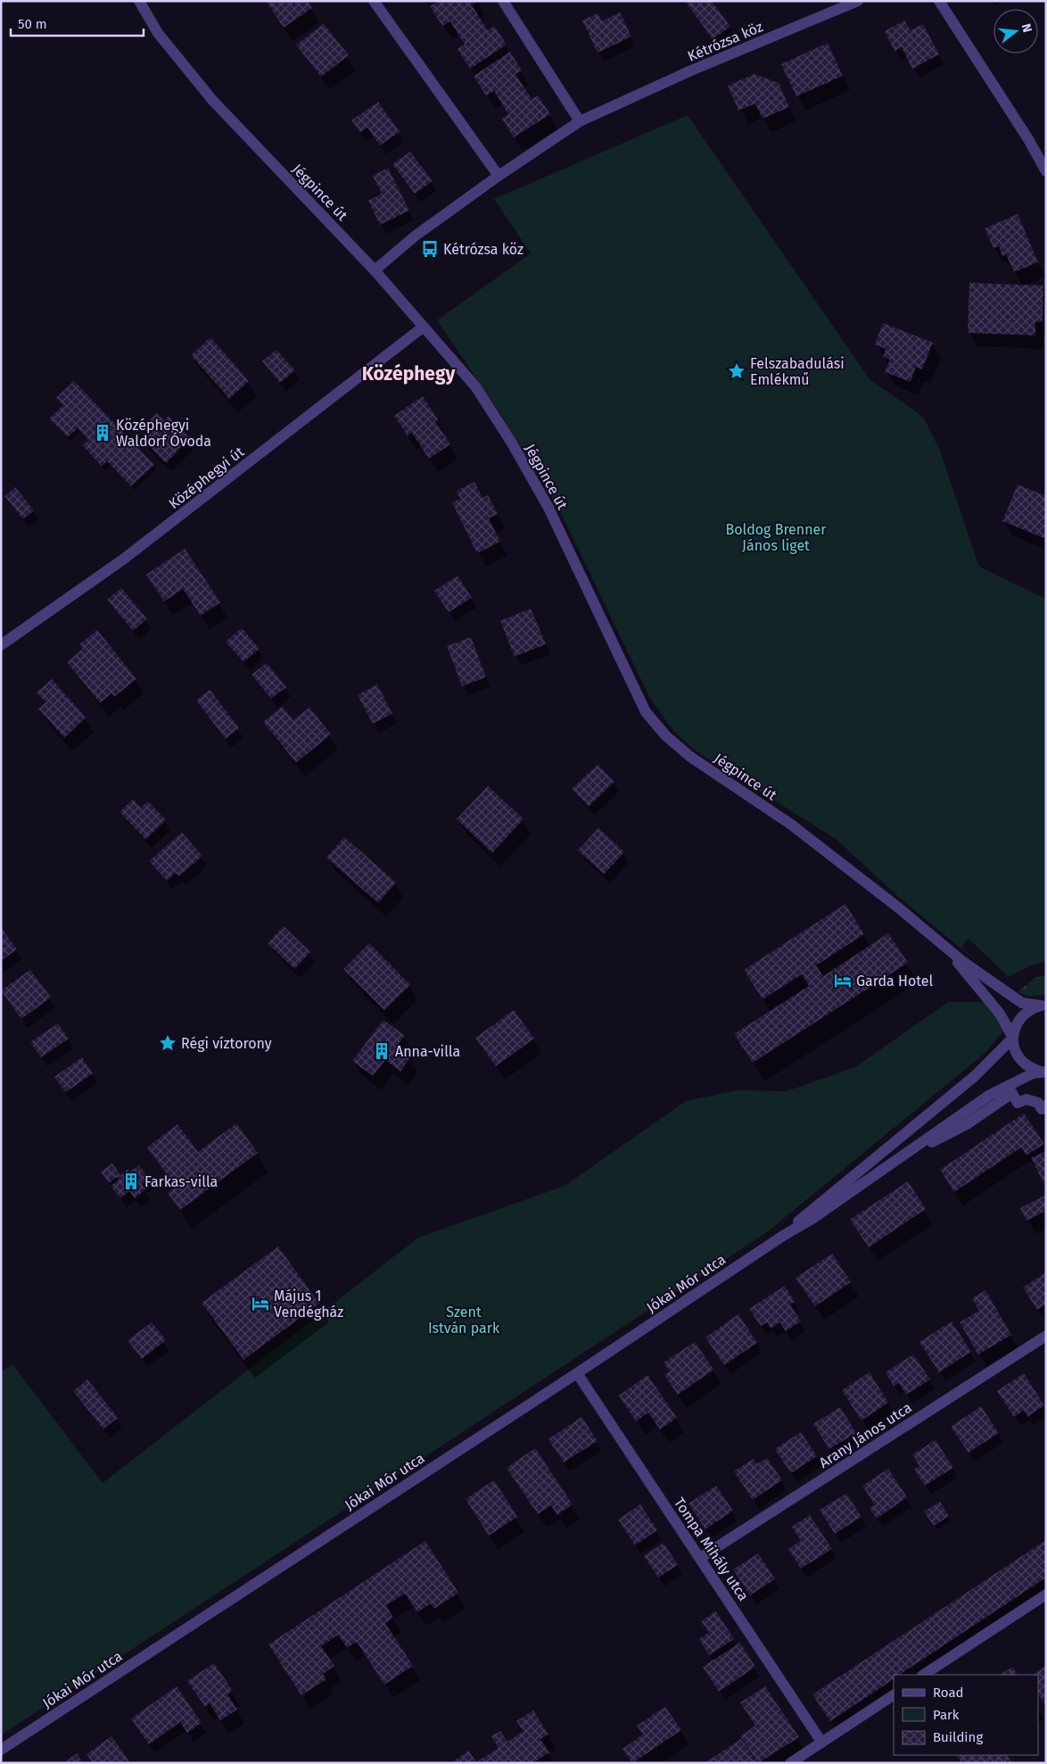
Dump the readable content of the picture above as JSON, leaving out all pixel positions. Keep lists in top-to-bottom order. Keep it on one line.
{"streets":{"street":["Kétrózsa köz","Jégpince út","Középhegyi út","Jókai Mór utca","Arany János utca","Tompa Mihály utca"]},"crossings":[["Kétrózsa köz","Jégpince út"],["Jégpince út","Középhegyi út"],["Jégpince út","Jókai Mór utca"],["Jókai Mór utca","Tompa Mihály utca"],["Arany János utca","Tompa Mihály utca"]],"districts":["Középhegy"],"parks":["Boldog Brenner János liget","Szent István park"],"places":{"bus stop":["Kétrózsa köz"],"place":["Felszabadulási Emlékmű","Régi víztorony"],"building":["Középhegyi Waldorf Óvoda","Anna-villa","Farkas-villa"],"hotel":["Garda Hotel","Május 1 Vendégház"]},"legend":["Road","Park","Building"],"scale_bar":"50 m","north":"right"}
